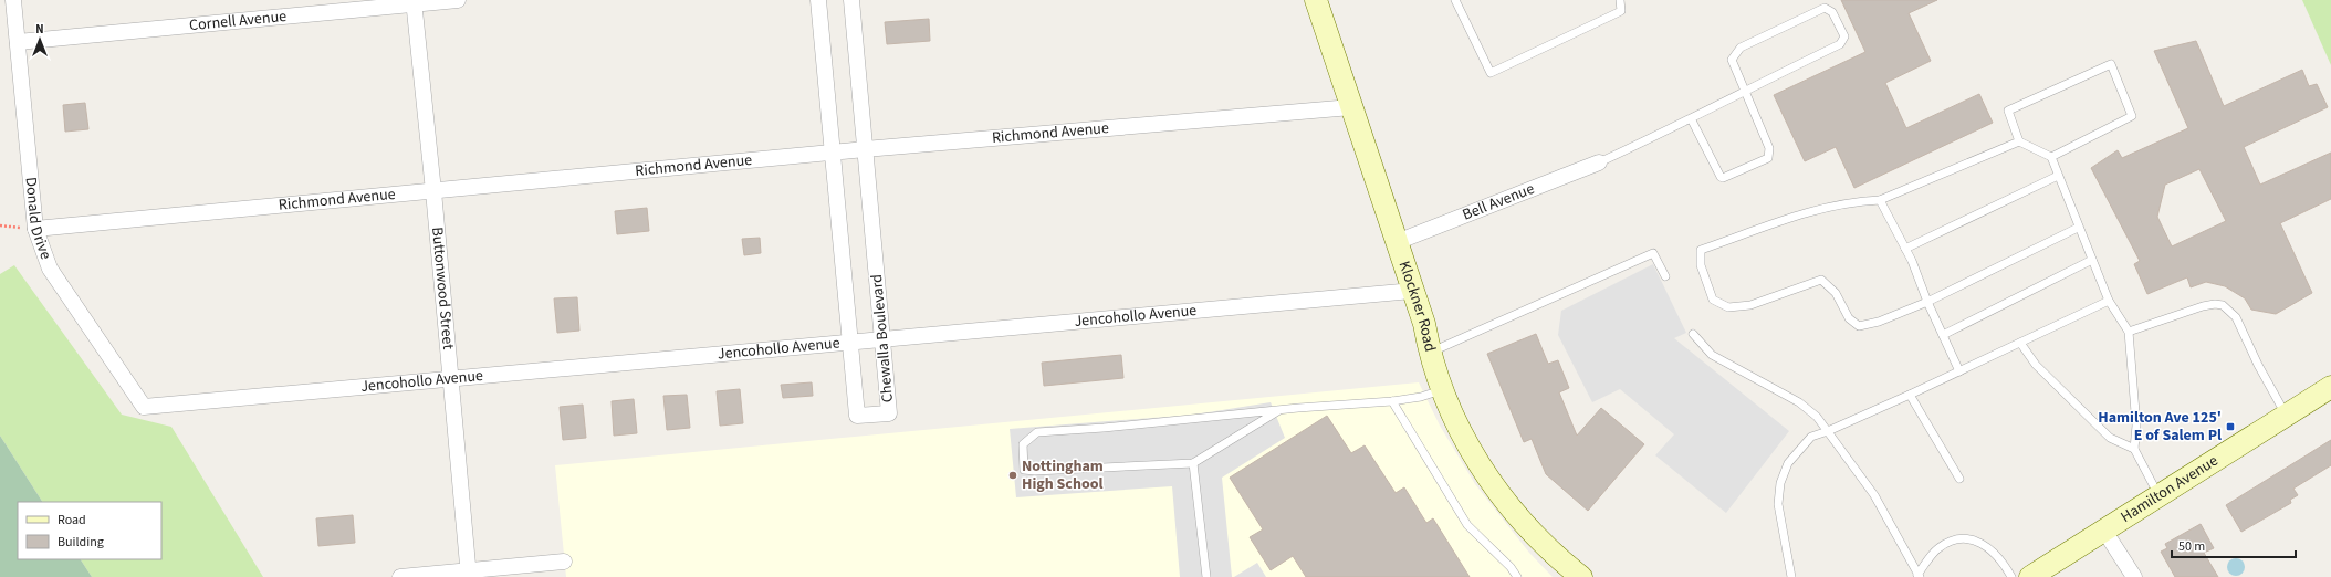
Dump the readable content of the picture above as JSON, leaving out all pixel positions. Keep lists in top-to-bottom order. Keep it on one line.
{"streets":{"main road":["Klockner Road","Hamilton Avenue"],"street":["Cornell Avenue","Richmond Avenue","Bell Avenue","Donald Drive","Buttonwood Street","Jencohollo Avenue","Chewalla Boulevard"]},"crossings":[["Cornell Avenue","Donald Drive"],["Cornell Avenue","Buttonwood Street"],["Richmond Avenue","Donald Drive"],["Richmond Avenue","Buttonwood Street"],["Richmond Avenue","Klockner Road"],["Richmond Avenue","Chewalla Boulevard"],["Bell Avenue","Klockner Road"],["Donald Drive","Jencohollo Avenue"],["Buttonwood Street","Jencohollo Avenue"],["Klockner Road","Jencohollo Avenue"],["Jencohollo Avenue","Chewalla Boulevard"]],"places":{"transit":["Hamilton Ave 125' E of Salem Pl"],"other":["Nottingham High School"]},"legend":["Road","Building"],"scale_bar":"50 m","north":"top"}
